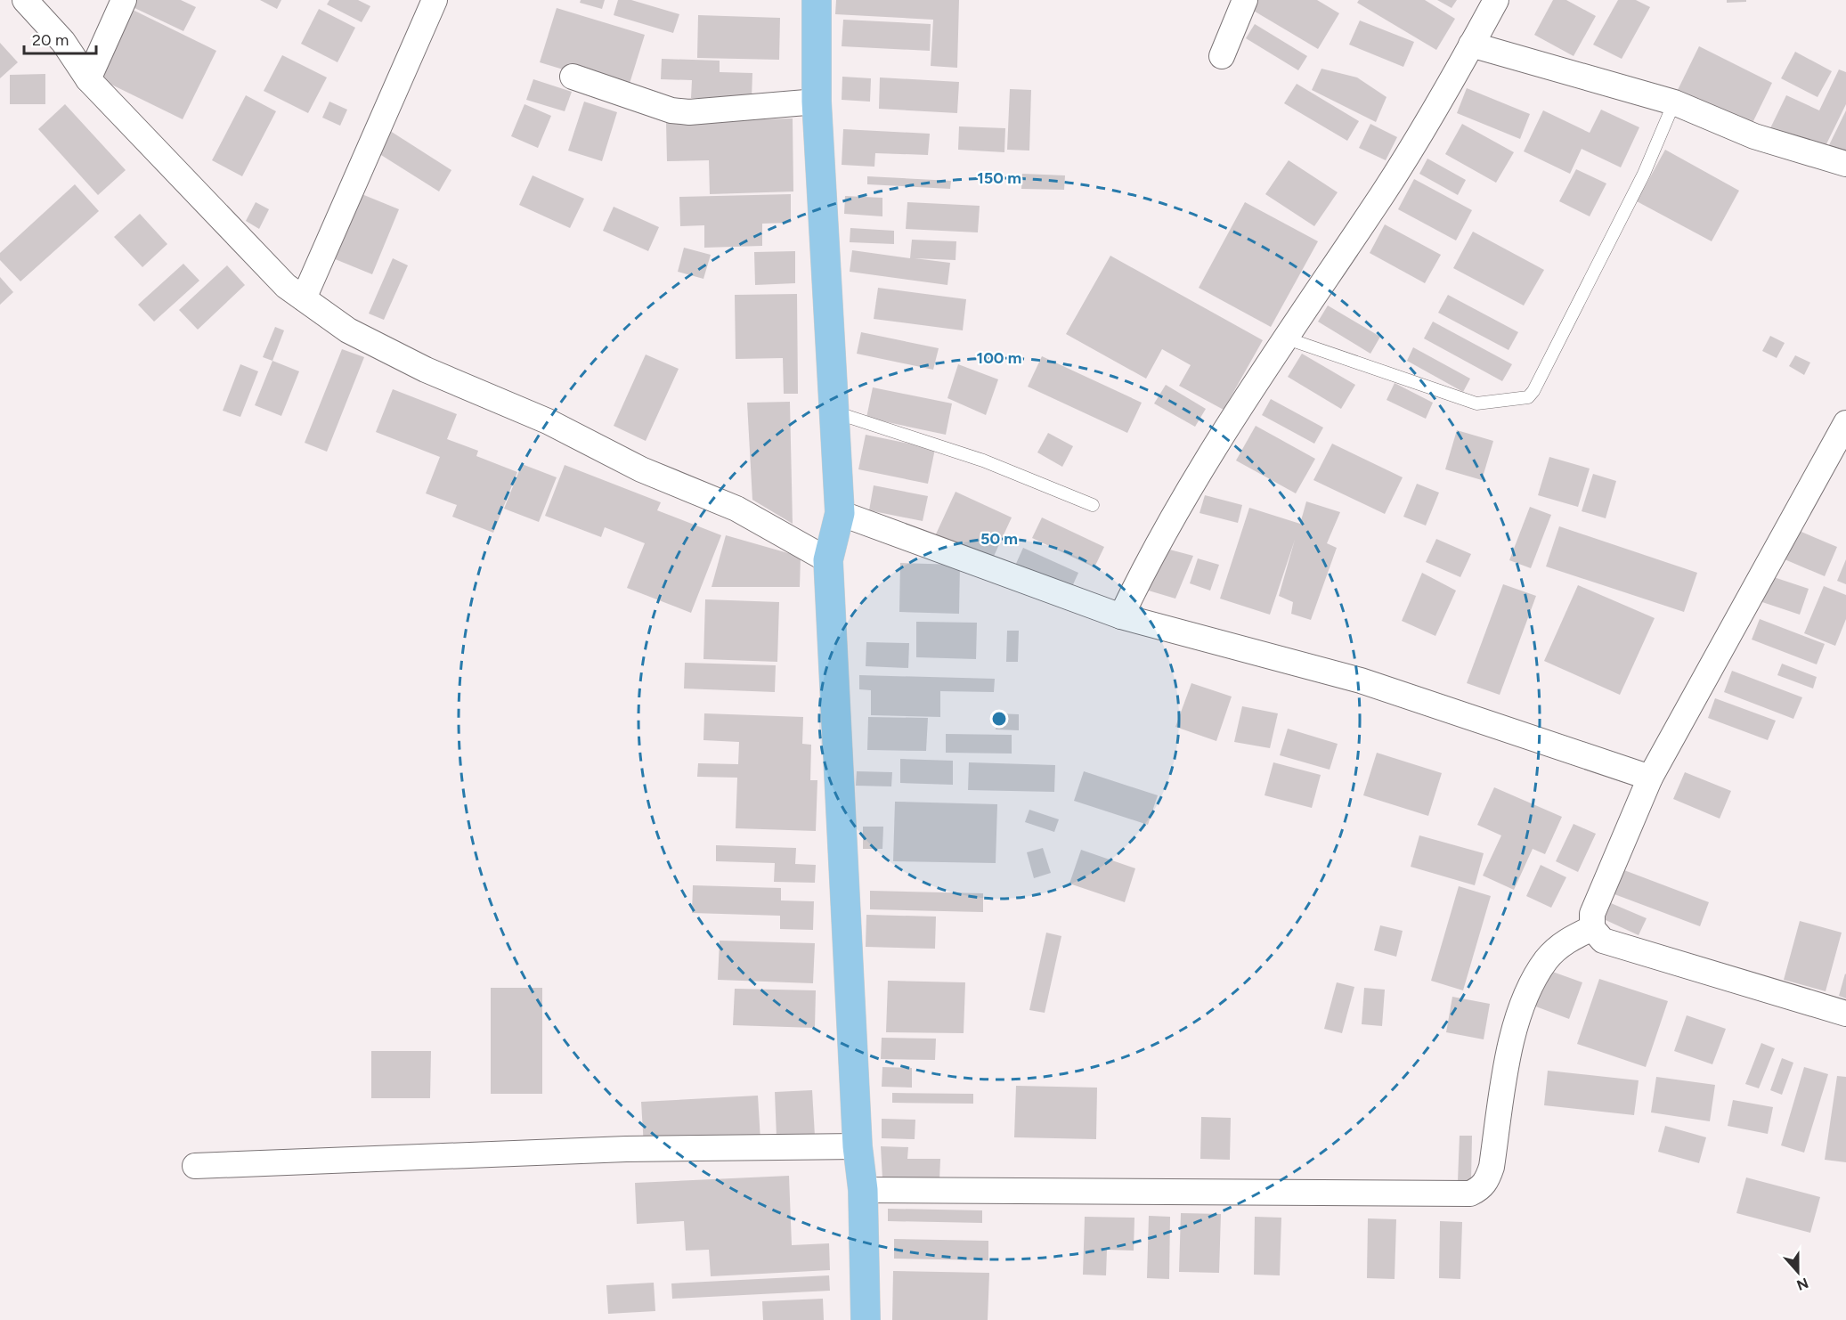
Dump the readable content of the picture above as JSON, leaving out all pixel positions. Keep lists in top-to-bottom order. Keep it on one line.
{"scale_bar":"20 m","north":"bottom","rings":["150 m","100 m","50 m"]}
